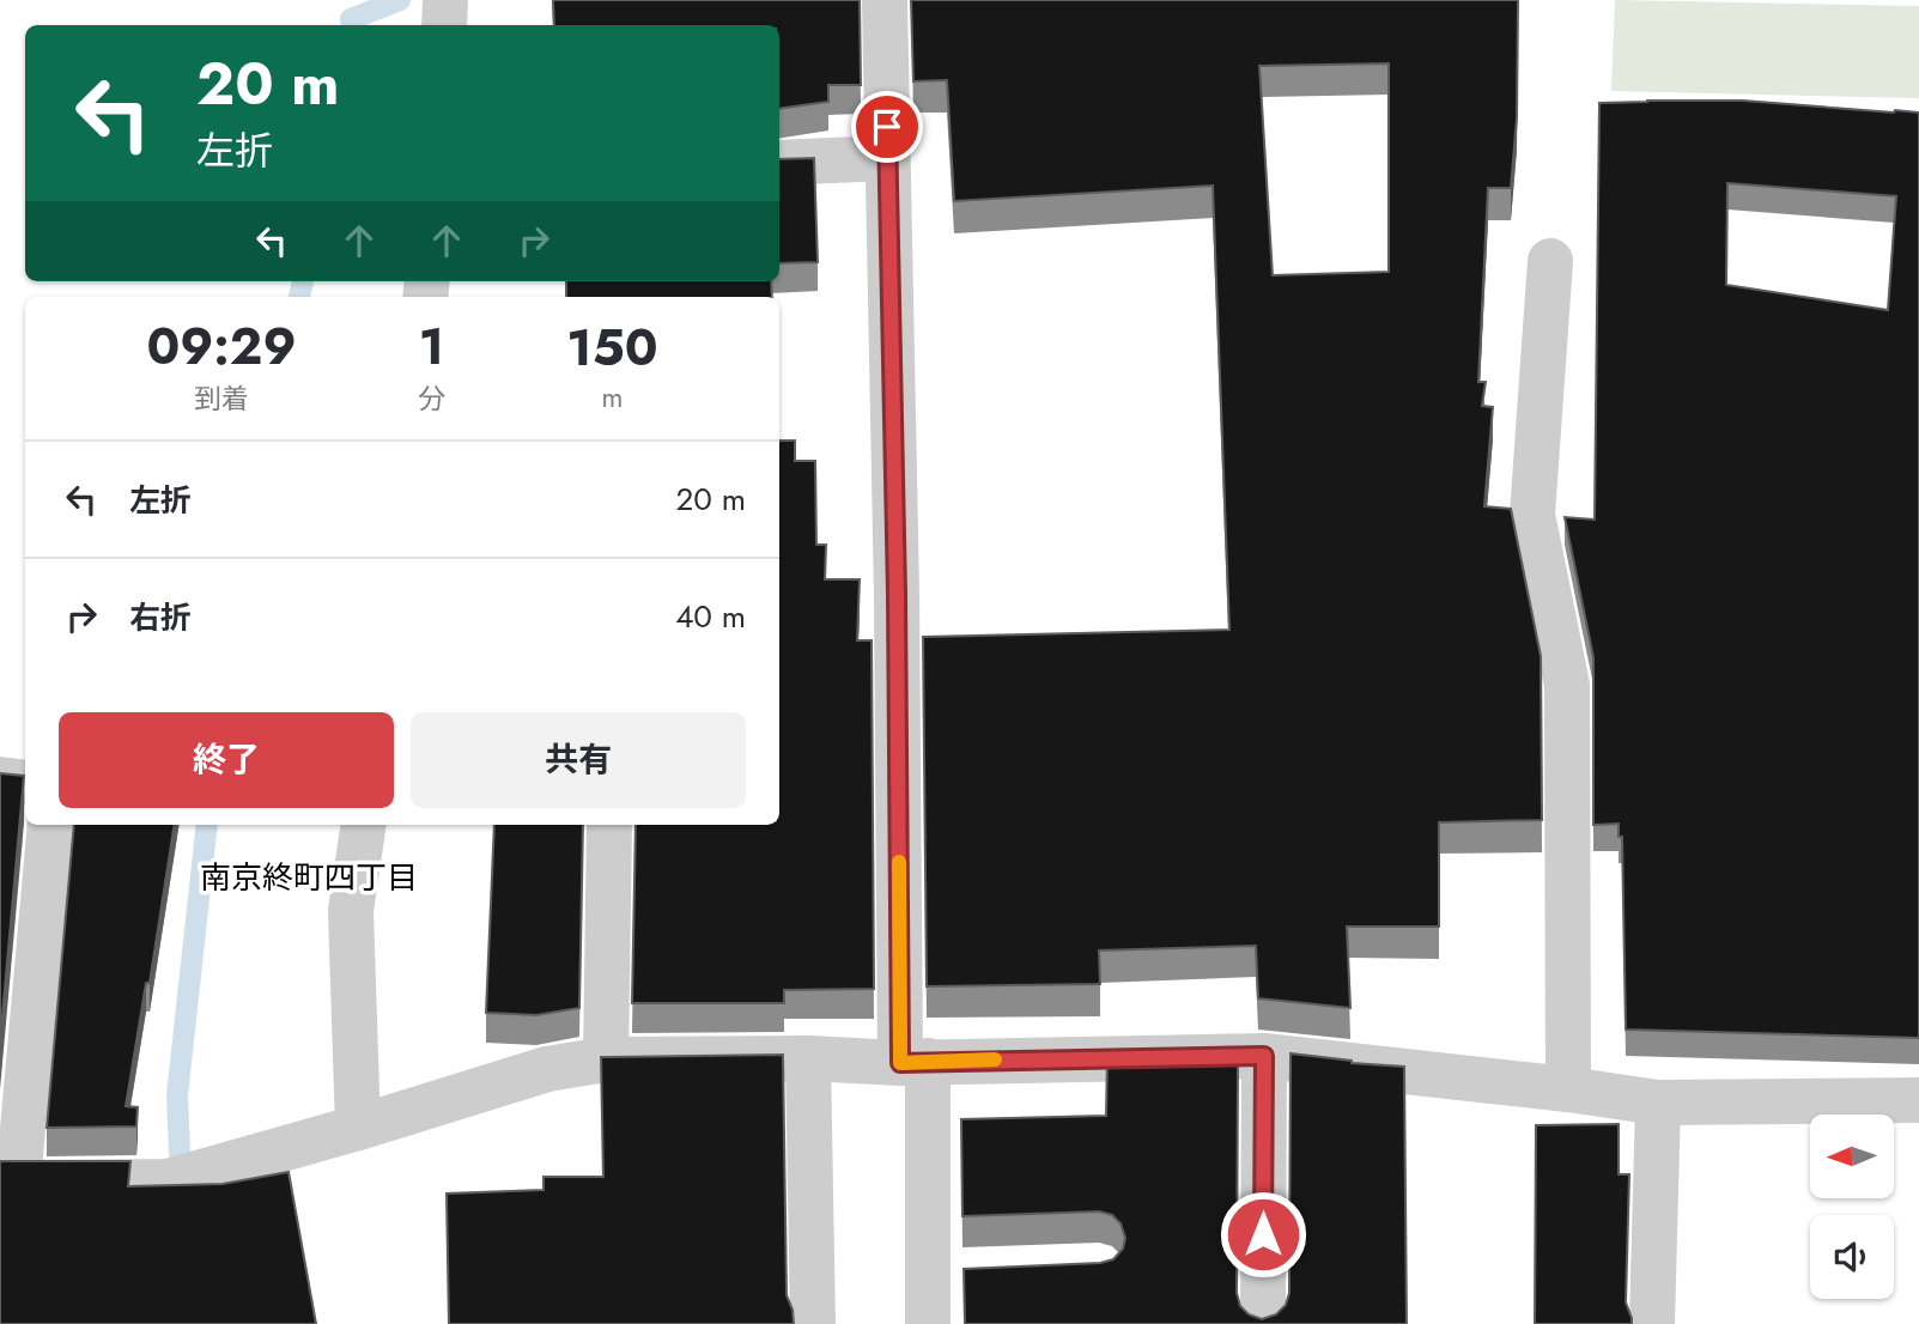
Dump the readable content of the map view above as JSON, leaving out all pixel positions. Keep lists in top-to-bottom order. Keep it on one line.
{"districts":["南京終町四丁目"],"north":"left","page":{"turn":["20 m","左折"],"eta":["09:29","到着","1","分","150","m"],"list":[{"name":"左折","value":"20 m"},{"name":"右折","value":"40 m"}],"buttons":["終了","共有"]}}
